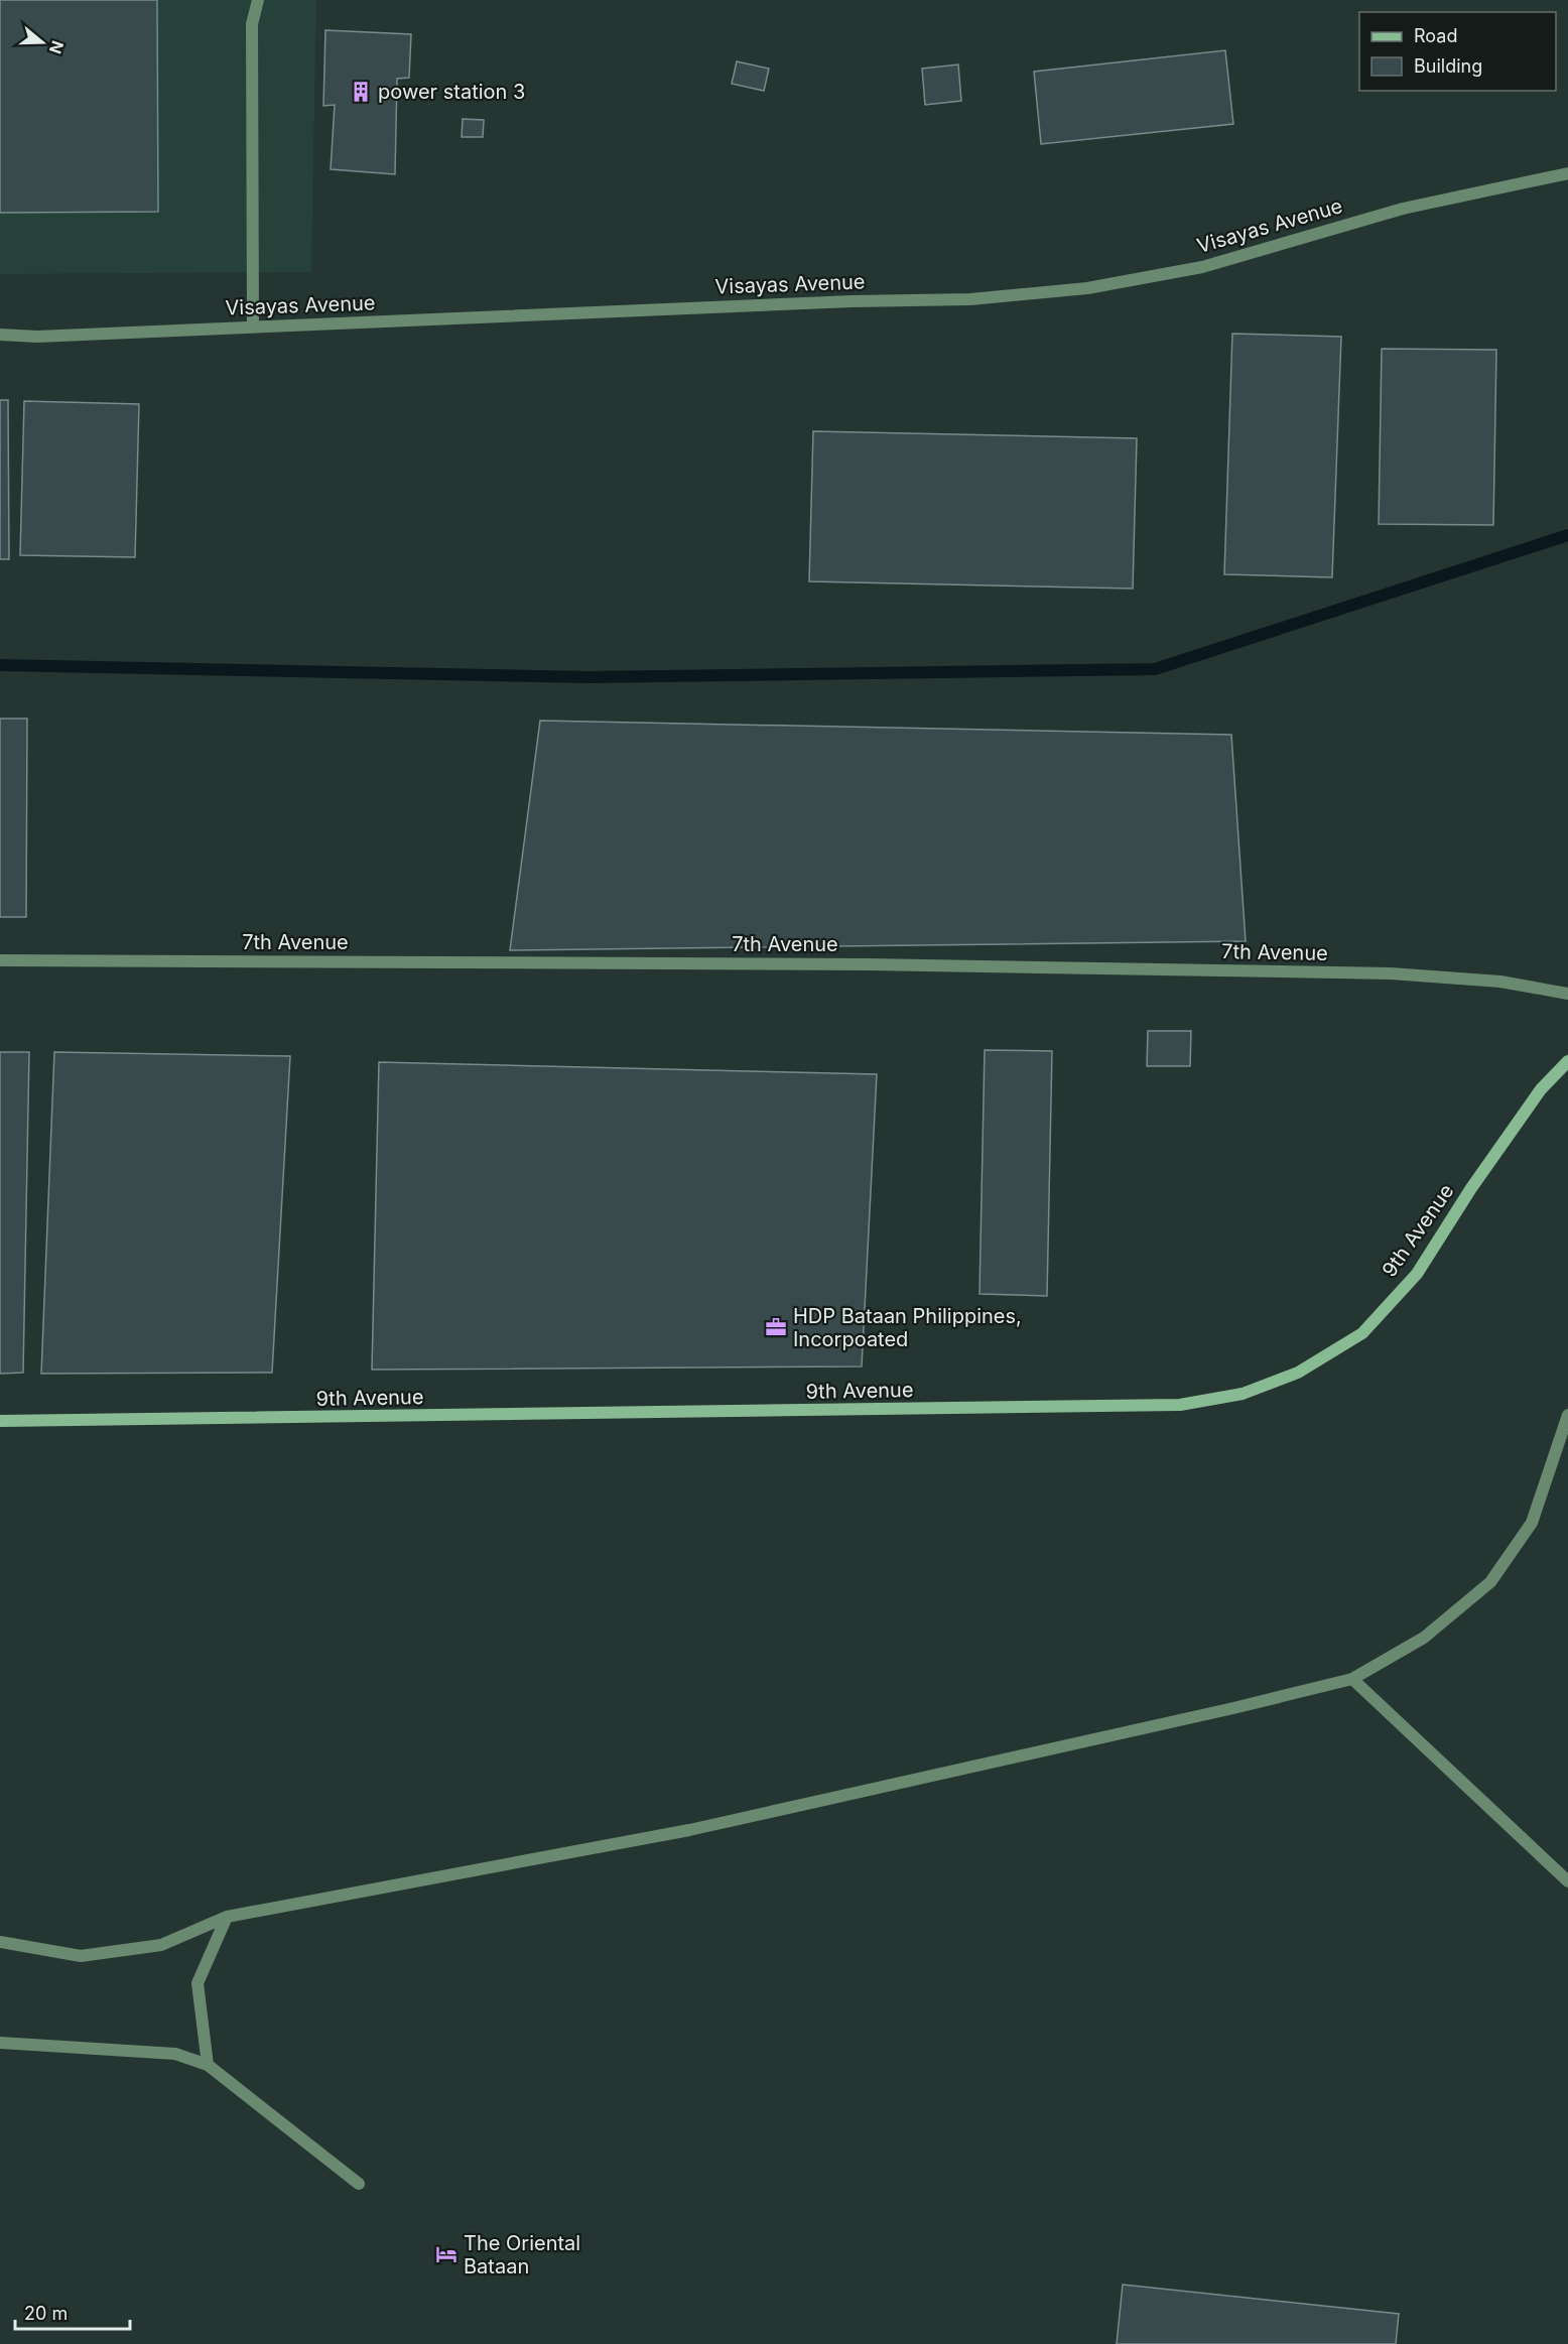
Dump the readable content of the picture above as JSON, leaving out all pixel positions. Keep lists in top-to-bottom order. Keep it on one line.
{"streets":{"street":["Visayas Avenue","7th Avenue","9th Avenue"]},"places":{"building":["power station 3"],"office":["HDP Bataan Philippines, Incorpoated"],"hotel":["The Oriental Bataan"]},"legend":["Road","Building"],"scale_bar":"20 m","north":"right"}
